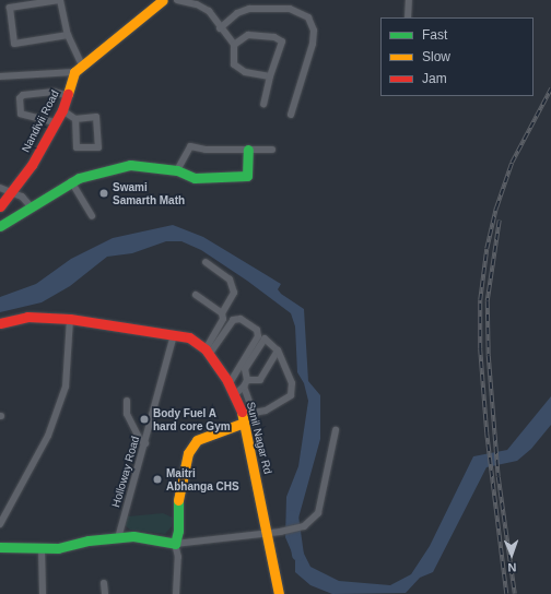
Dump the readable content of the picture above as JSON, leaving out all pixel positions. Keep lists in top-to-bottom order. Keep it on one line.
{"streets":{"street":["Nandivii Road","Sunil Nagar Rd","Holloway Road"]},"crossings":[["Sunil Nagar Rd","Holloway Road"]],"places":["Swami Samarth Math","Body Fuel A hard core Gym","Maitri Abhanga CHS"],"legend":["Fast","Slow","Jam"],"north":"bottom"}
